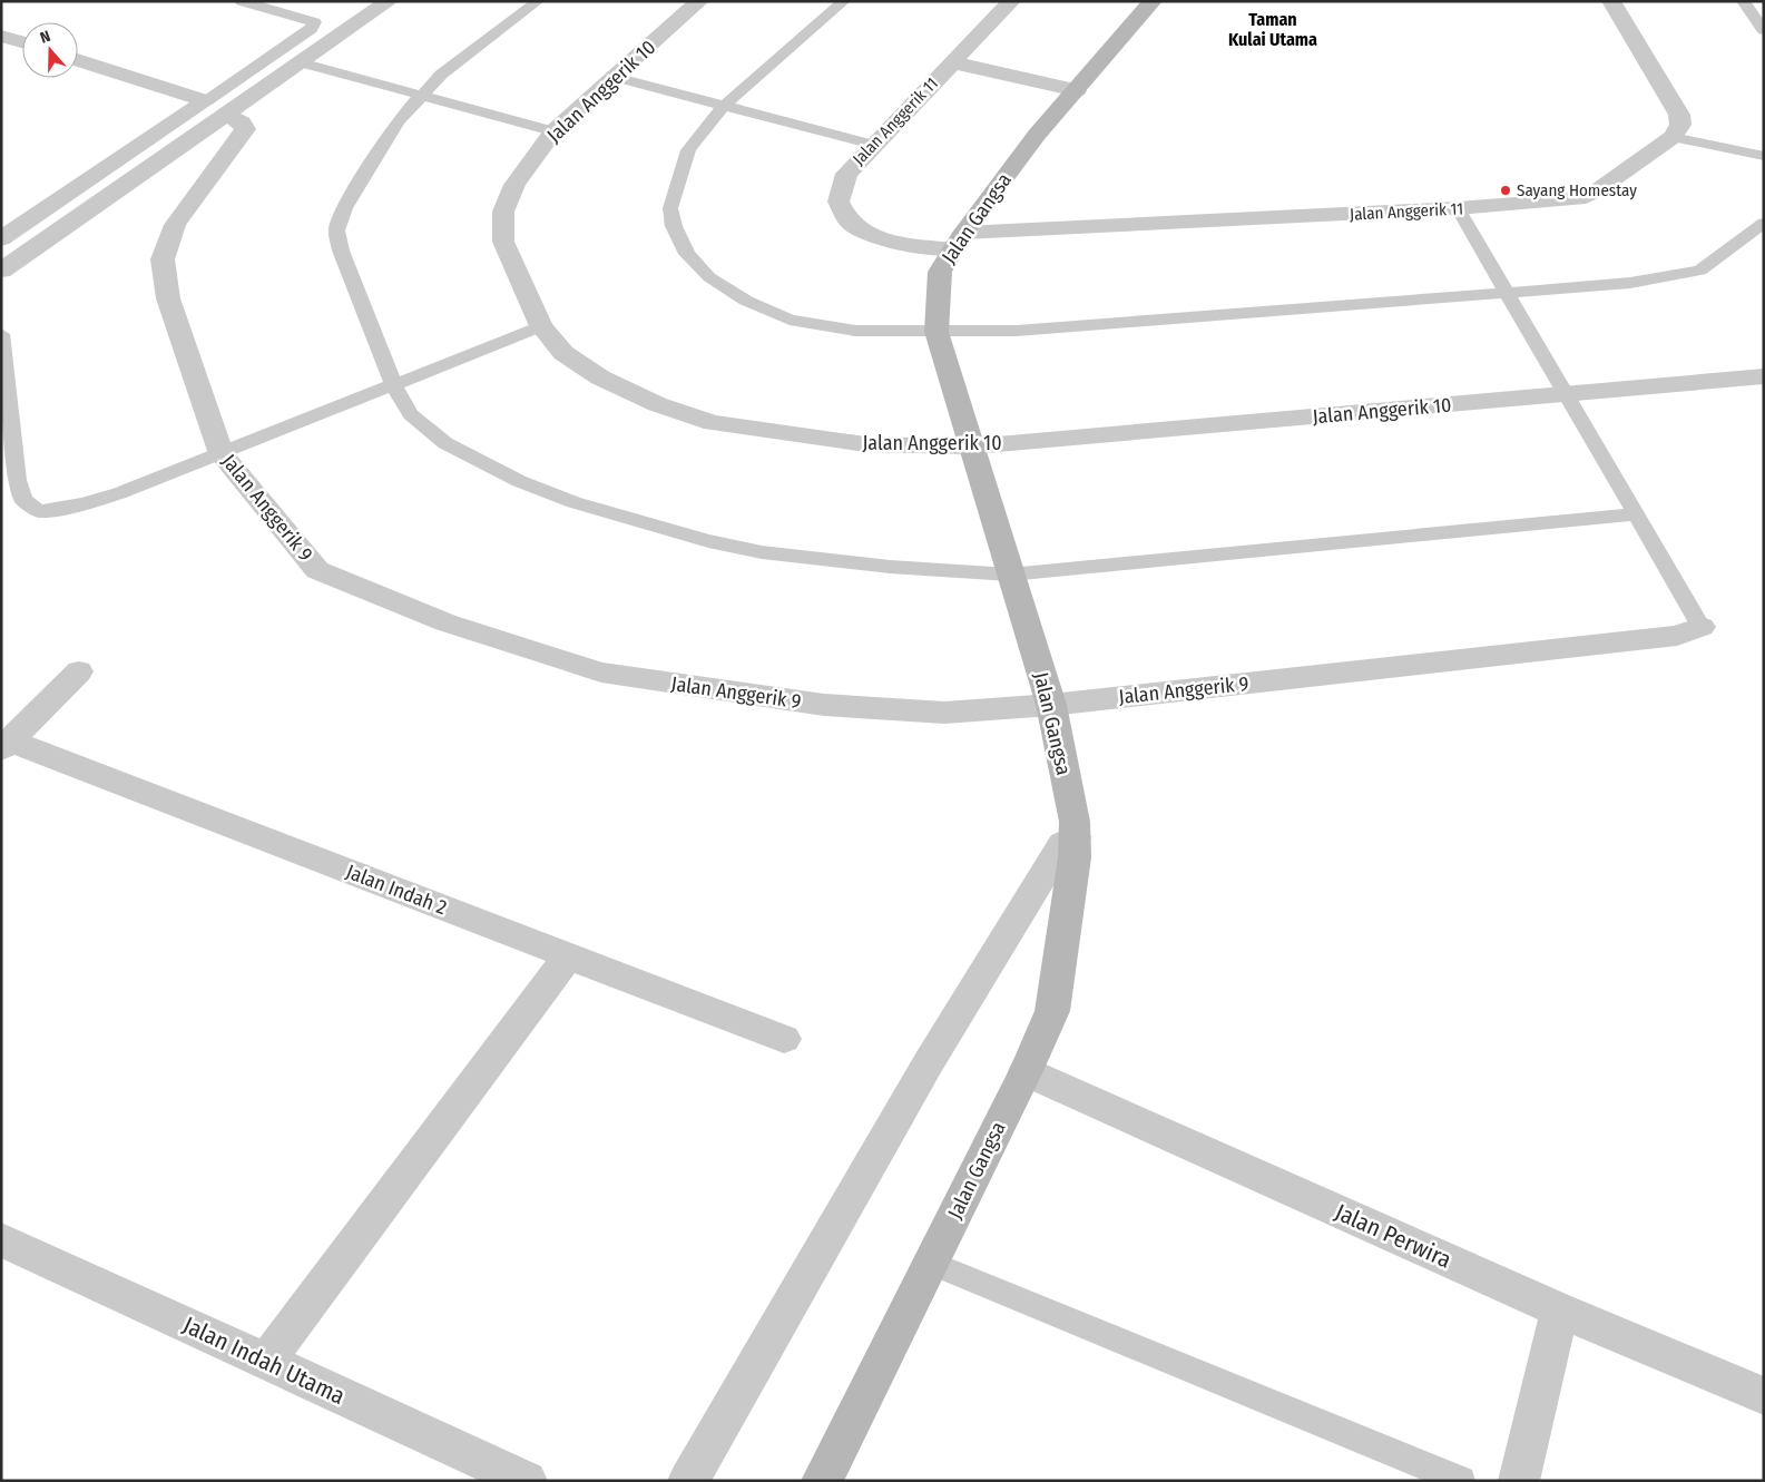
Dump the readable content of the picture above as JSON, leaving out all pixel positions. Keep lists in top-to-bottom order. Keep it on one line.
{"streets":{"street":["Jalan Anggerik 10","Jalan Anggerik 11","Jalan Gangsa","Jalan Anggerik 9","Jalan Indah 2","Jalan Perwira","Jalan Indah Utama"]},"crossings":[["Jalan Anggerik 10","Jalan Gangsa"],["Jalan Anggerik 11","Jalan Gangsa"],["Jalan Gangsa","Jalan Anggerik 9"],["Jalan Gangsa","Jalan Perwira"]],"districts":["Taman Kulai Utama"],"places":["Sayang Homestay"],"north":"top"}
